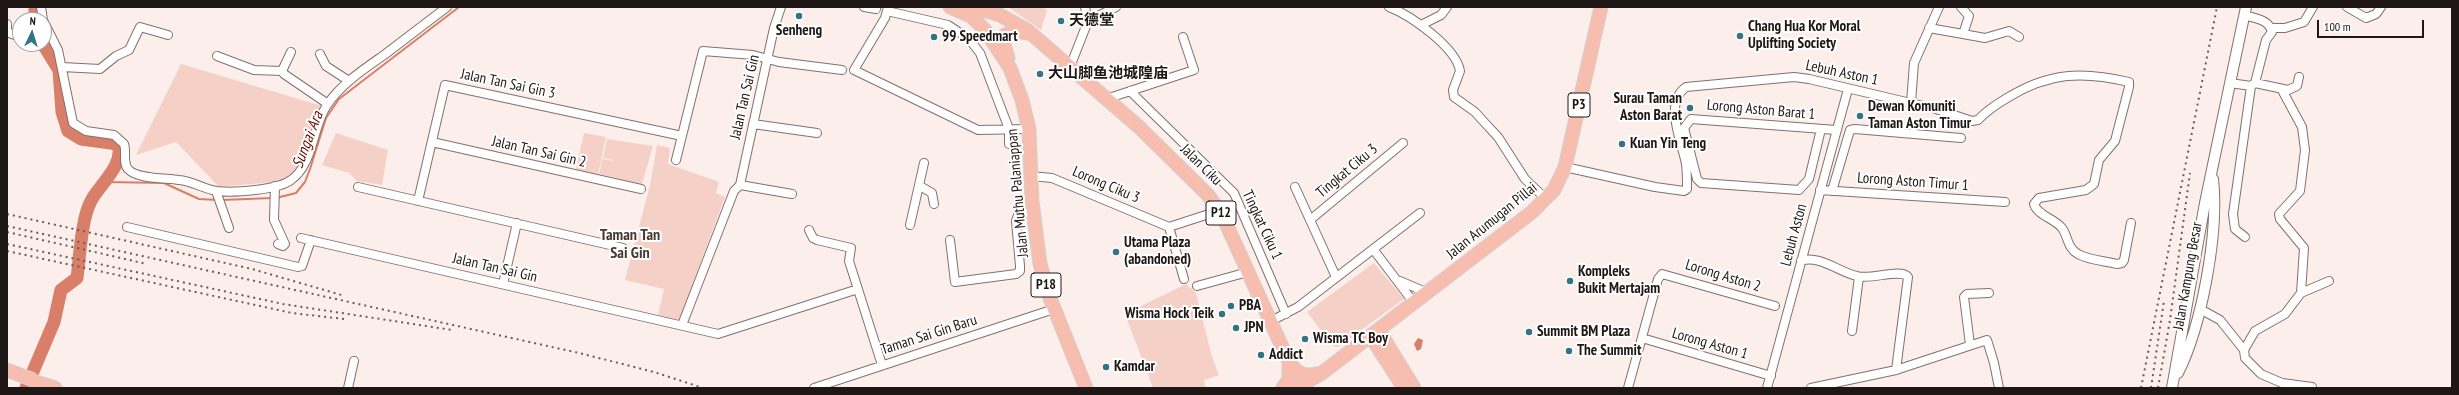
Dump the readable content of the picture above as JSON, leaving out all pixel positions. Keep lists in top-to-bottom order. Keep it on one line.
{"streets":{"main road":["P3","Jalan Ciku","Jalan Muthu Palaniappan","P12","Jalan Arumugan Pillai","P18"],"street":["Lebuh Aston 1","Jalan Tan Sai Gin 3","Jalan Tan Sai Gin","Lorong Aston Barat 1","Jalan Tan Sai Gin 2","Tingkat Ciku 3","Lorong Aston Timur 1","Lorong Ciku 3","Tingkat Ciku 1","Lebuh Aston","Lorong Aston 2","Jalan Kampung Besar","Taman Sai Gin Baru","Lorong Aston 1"]},"crossings":[["Lebuh Aston 1","Jalan Arumugan Pillai"],["Lebuh Aston 1","Lebuh Aston"],["Jalan Tan Sai Gin 3","Jalan Tan Sai Gin 2"],["Lorong Aston Barat 1","Lebuh Aston"],["Jalan Ciku","P12"],["Lorong Aston Timur 1","Lebuh Aston"],["Lorong Ciku 3","Jalan Muthu Palaniappan"],["Jalan Muthu Palaniappan","Taman Sai Gin Baru"],["Lebuh Aston","Lorong Aston 1"],["Lorong Aston 2","Lorong Aston 1"]],"districts":["Taman Tan Sai Gin"],"water":["Sungai Ara"],"places":["Senheng","天德堂","Chang Hua Kor Moral Uplifting Society","99 Speedmart","大山脚鱼池城隍庙","Surau Taman Aston Barat","Dewan Komuniti Taman Aston Timur","Kuan Yin Teng","Utama Plaza (abandoned)","Kompleks Bukit Mertajam","PBA","Wisma Hock Teik","JPN","Summit BM Plaza","Wisma TC Boy","The Summit","Addict","Kamdar"],"scale_bar":"100 m","north":"top"}
